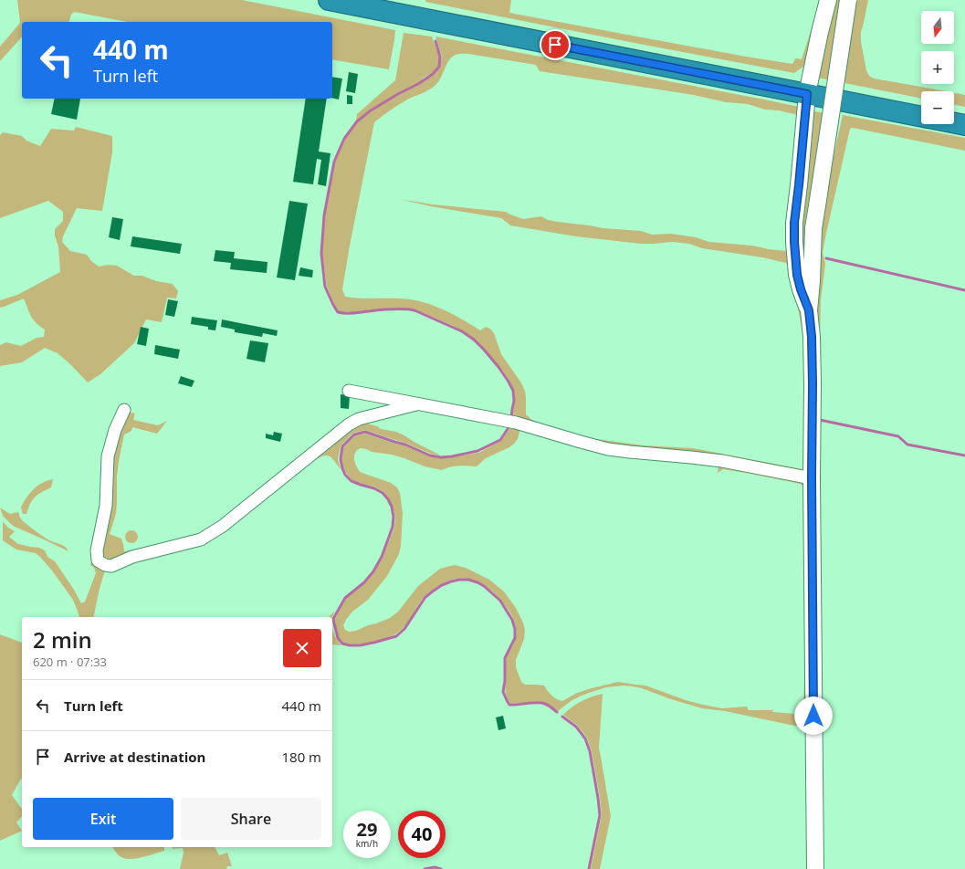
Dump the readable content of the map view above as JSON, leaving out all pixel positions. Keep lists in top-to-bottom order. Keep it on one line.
{"north":"bottom","page":{"map_buttons":["+","−"],"turn":["440 m","Turn left"],"heading":["2 min","620 m · 07:33"],"list":[{"name":"Turn left","value":"440 m"},{"name":"Arrive at destination","value":"180 m"}],"buttons":["Exit","Share"],"speed":"29 km/h","limit":"40"}}
